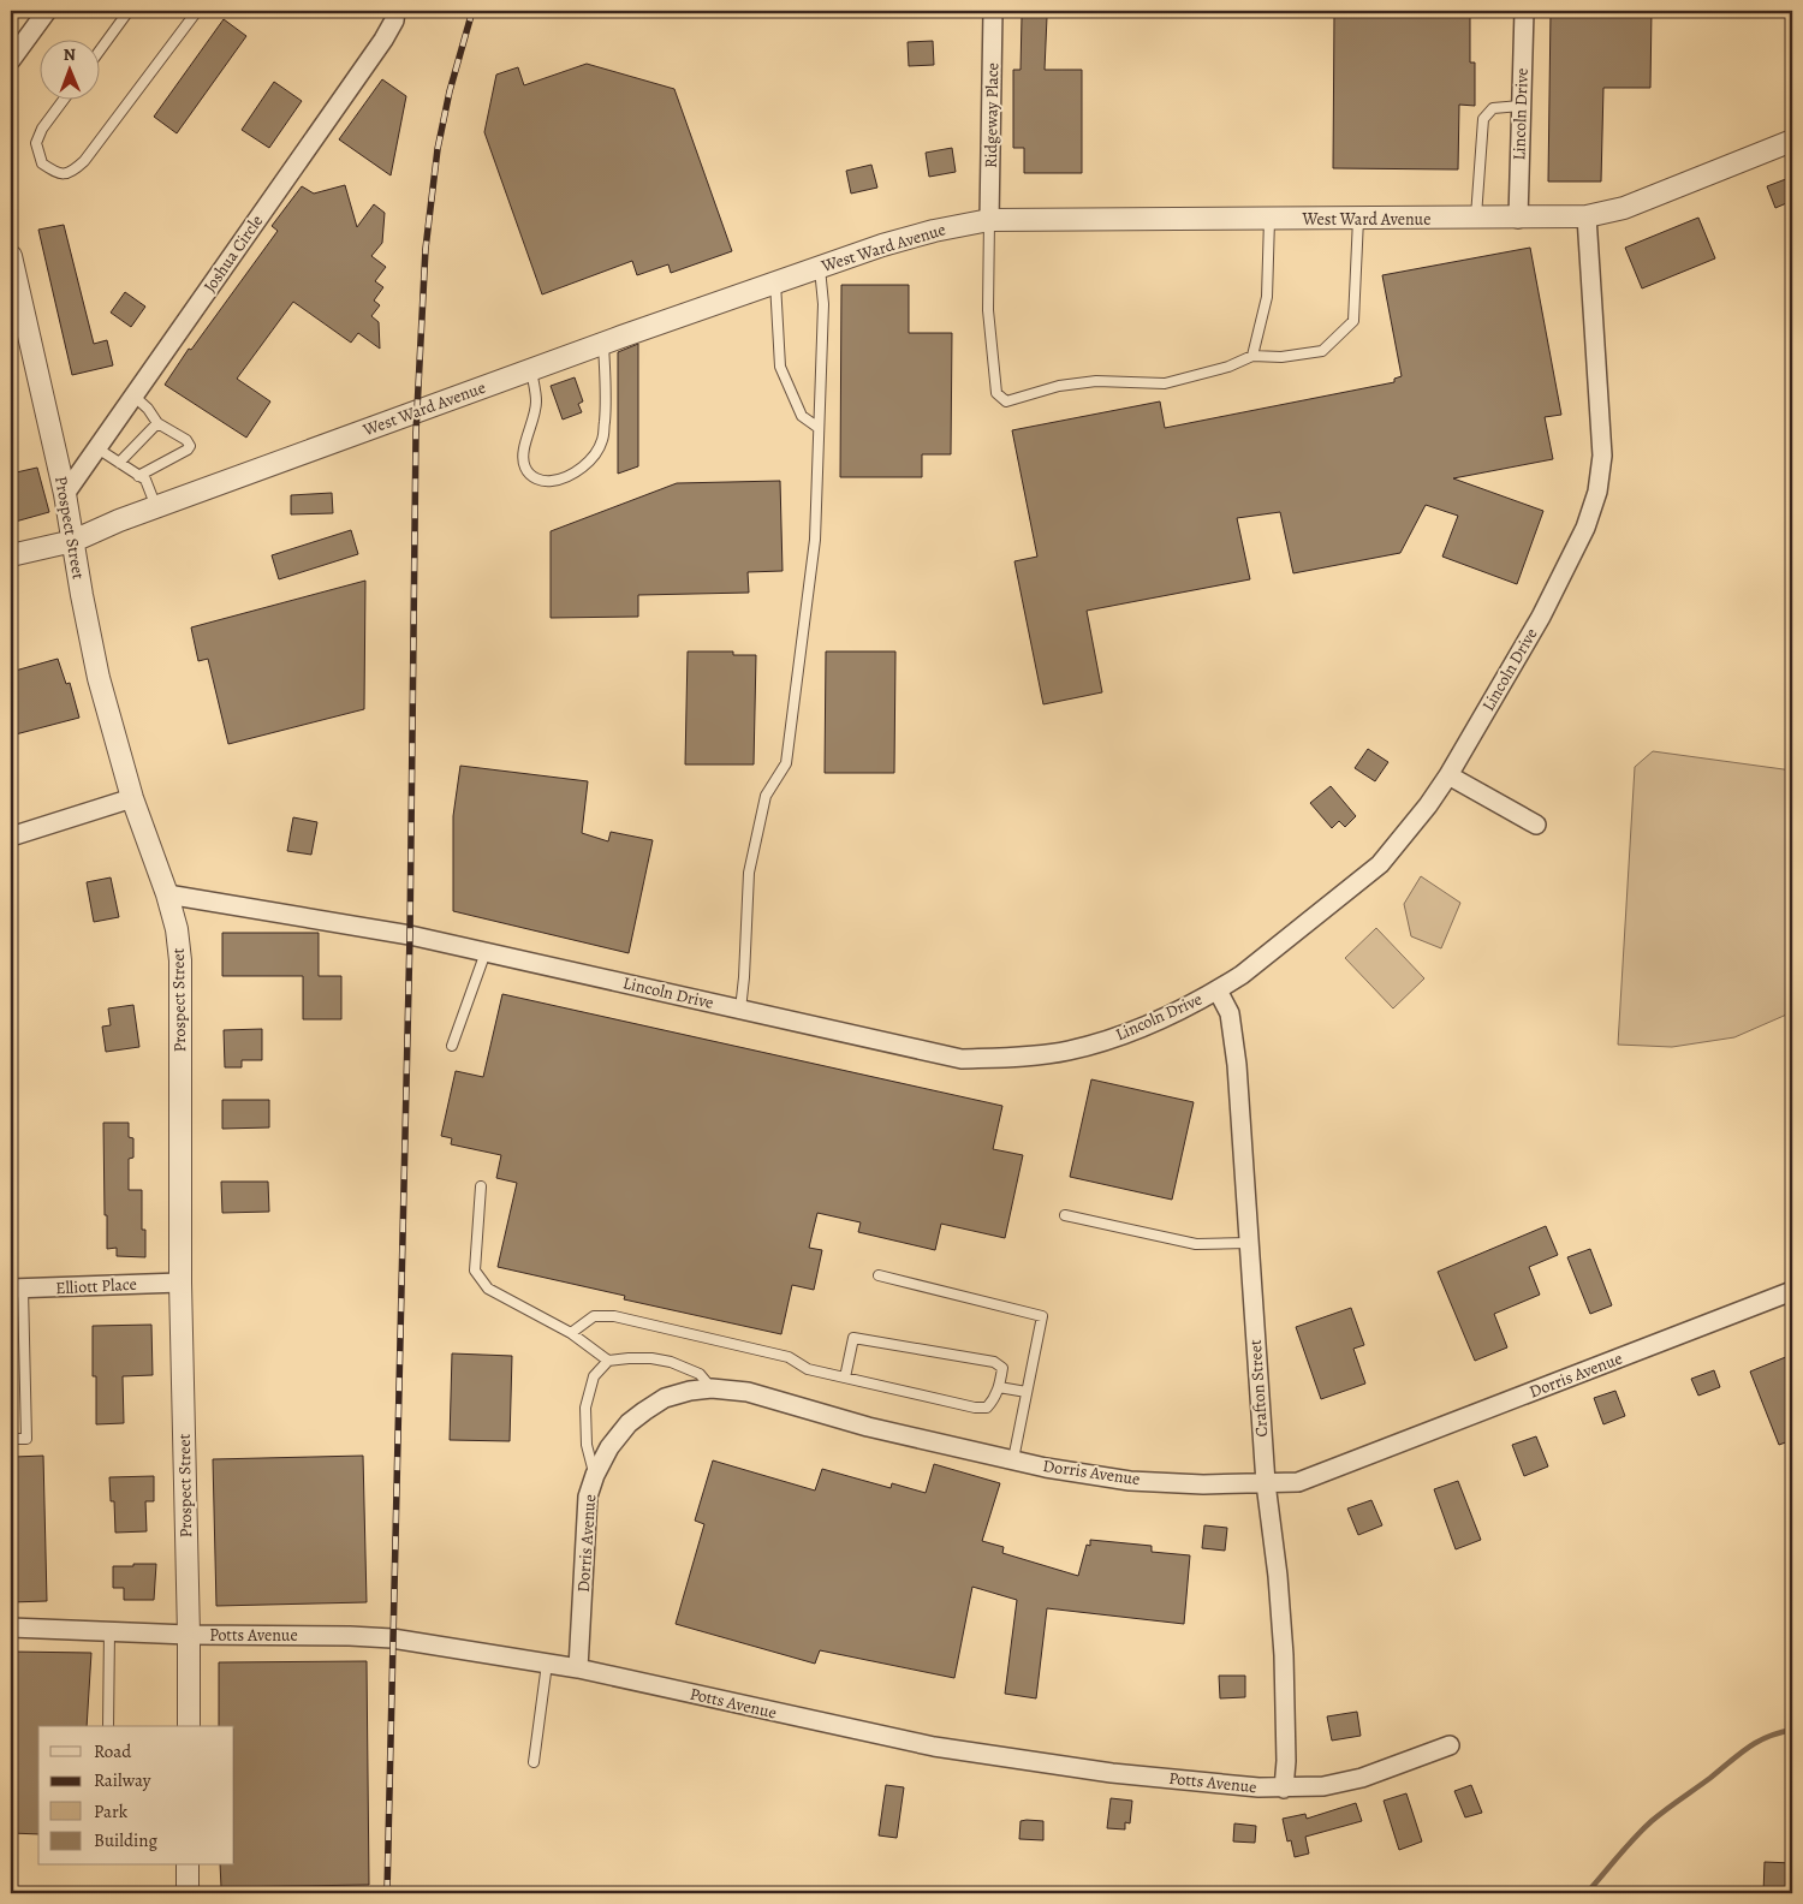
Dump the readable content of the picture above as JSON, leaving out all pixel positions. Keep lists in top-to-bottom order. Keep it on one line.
{"streets":{"street":["Lincoln Drive","Ridgeway Place","West Ward Avenue","Joshua Circle","Prospect Street","Elliott Place","Dorris Avenue","Crafton Street","Potts Avenue"]},"crossings":[["Lincoln Drive","West Ward Avenue"],["Lincoln Drive","Prospect Street"],["Lincoln Drive","Crafton Street"],["Ridgeway Place","West Ward Avenue"],["West Ward Avenue","Prospect Street"],["Joshua Circle","Prospect Street"],["Prospect Street","Elliott Place"],["Prospect Street","Potts Avenue"],["Dorris Avenue","Crafton Street"],["Dorris Avenue","Potts Avenue"],["Crafton Street","Potts Avenue"]],"legend":["Road","Railway","Park","Building"],"north":"top"}
